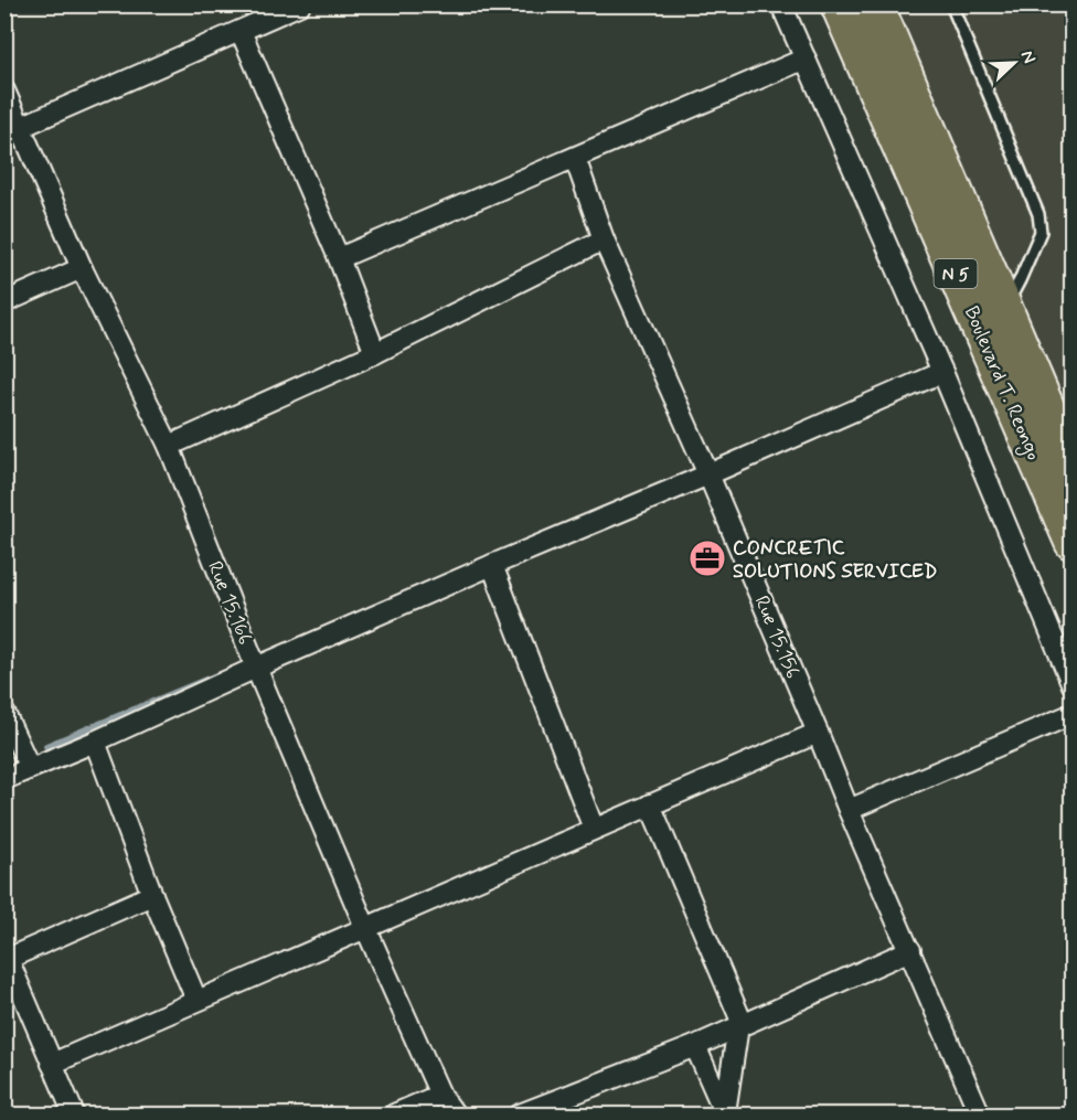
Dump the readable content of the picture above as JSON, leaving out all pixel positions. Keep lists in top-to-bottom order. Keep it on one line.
{"streets":{"highway":["N 5","Boulevard T. Reongo"],"street":["Rue 15.166","Rue 15.156"]},"places":{"office":["CONCRETIC SOLUTIONS SERVICED"]},"north":"top right"}
